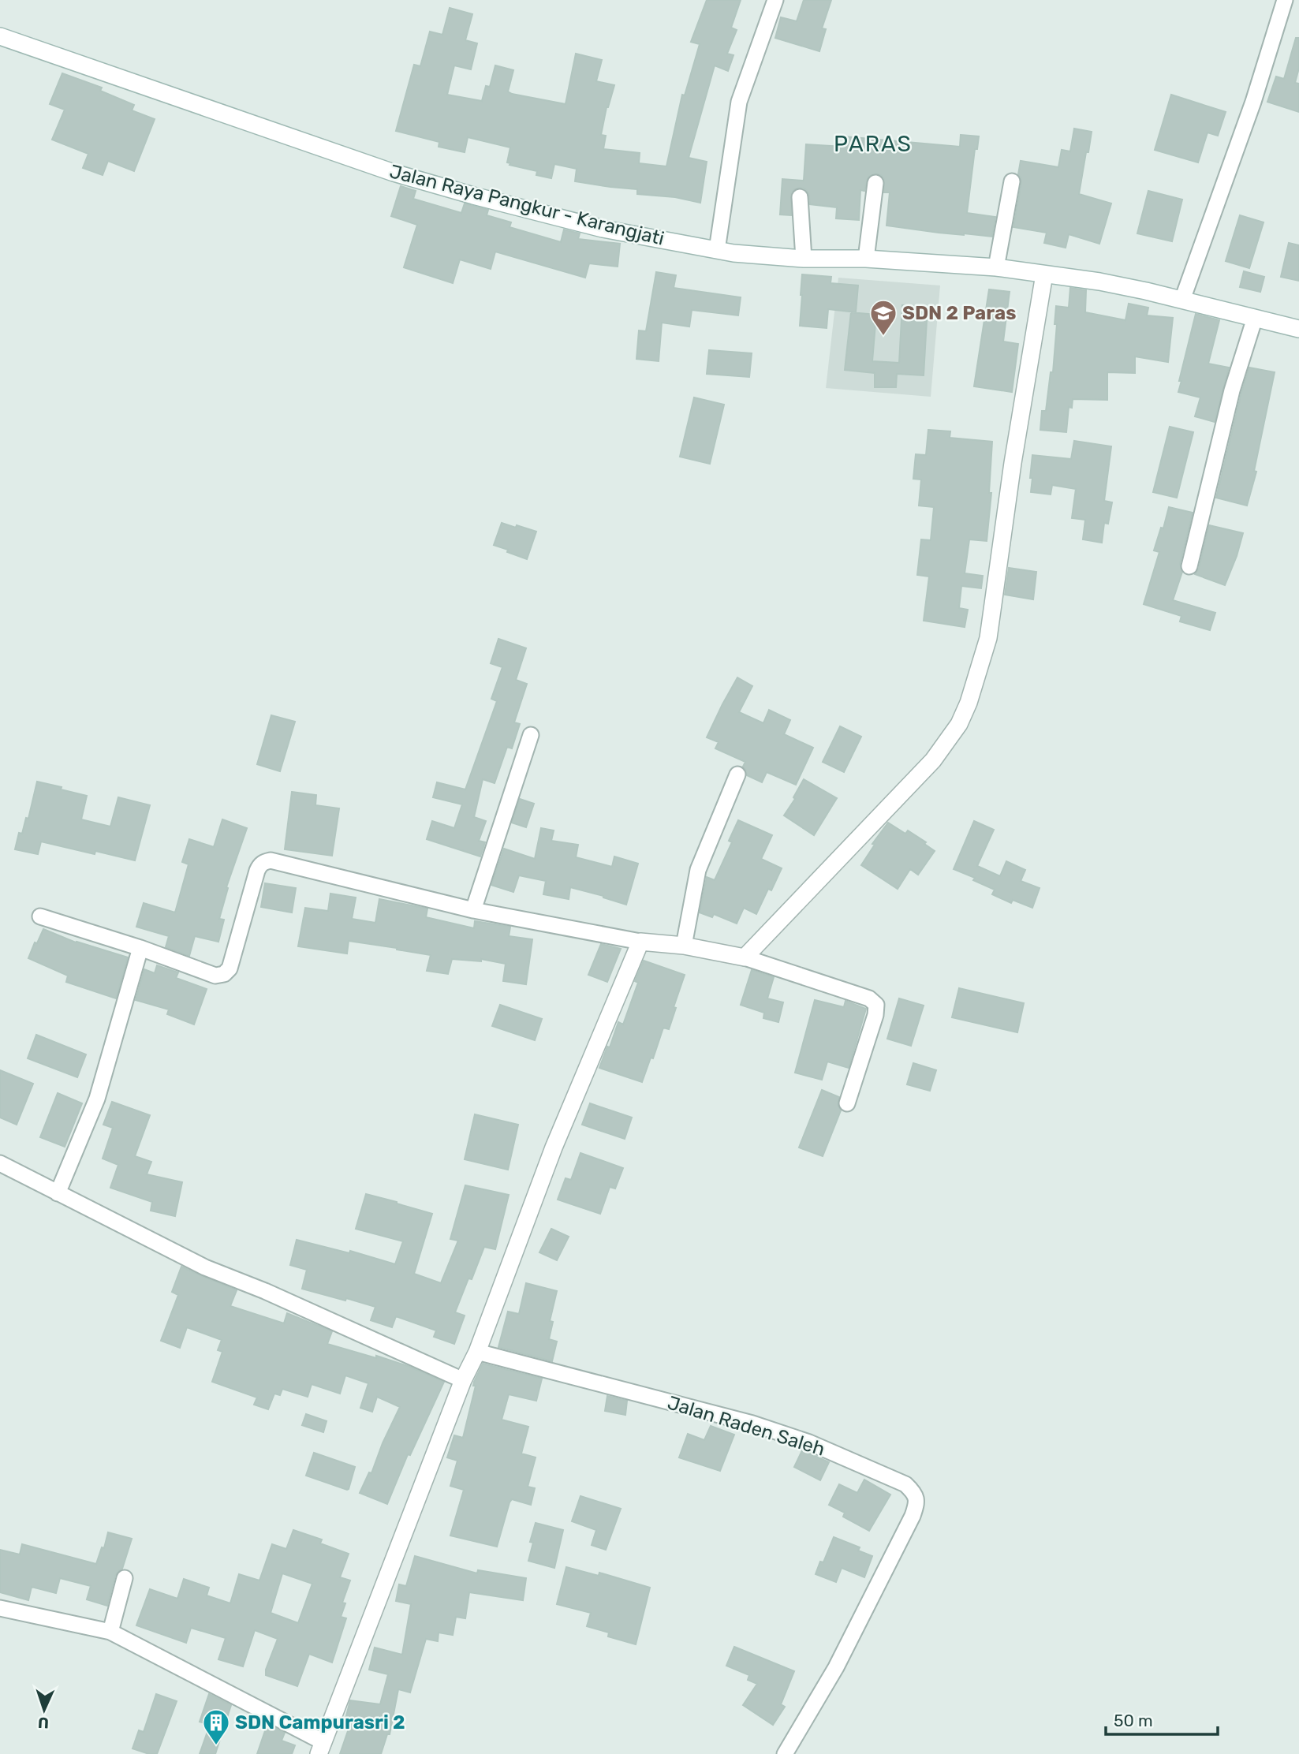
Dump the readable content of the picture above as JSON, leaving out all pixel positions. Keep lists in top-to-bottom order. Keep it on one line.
{"streets":{"street":["Jalan Raya Pangkur - Karangjati","Jalan Raden Saleh"]},"districts":["PARAS"],"places":{"school or university":["SDN 2 Paras"],"building":["SDN Campurasri 2"]},"scale_bar":"50 m","north":"bottom"}
